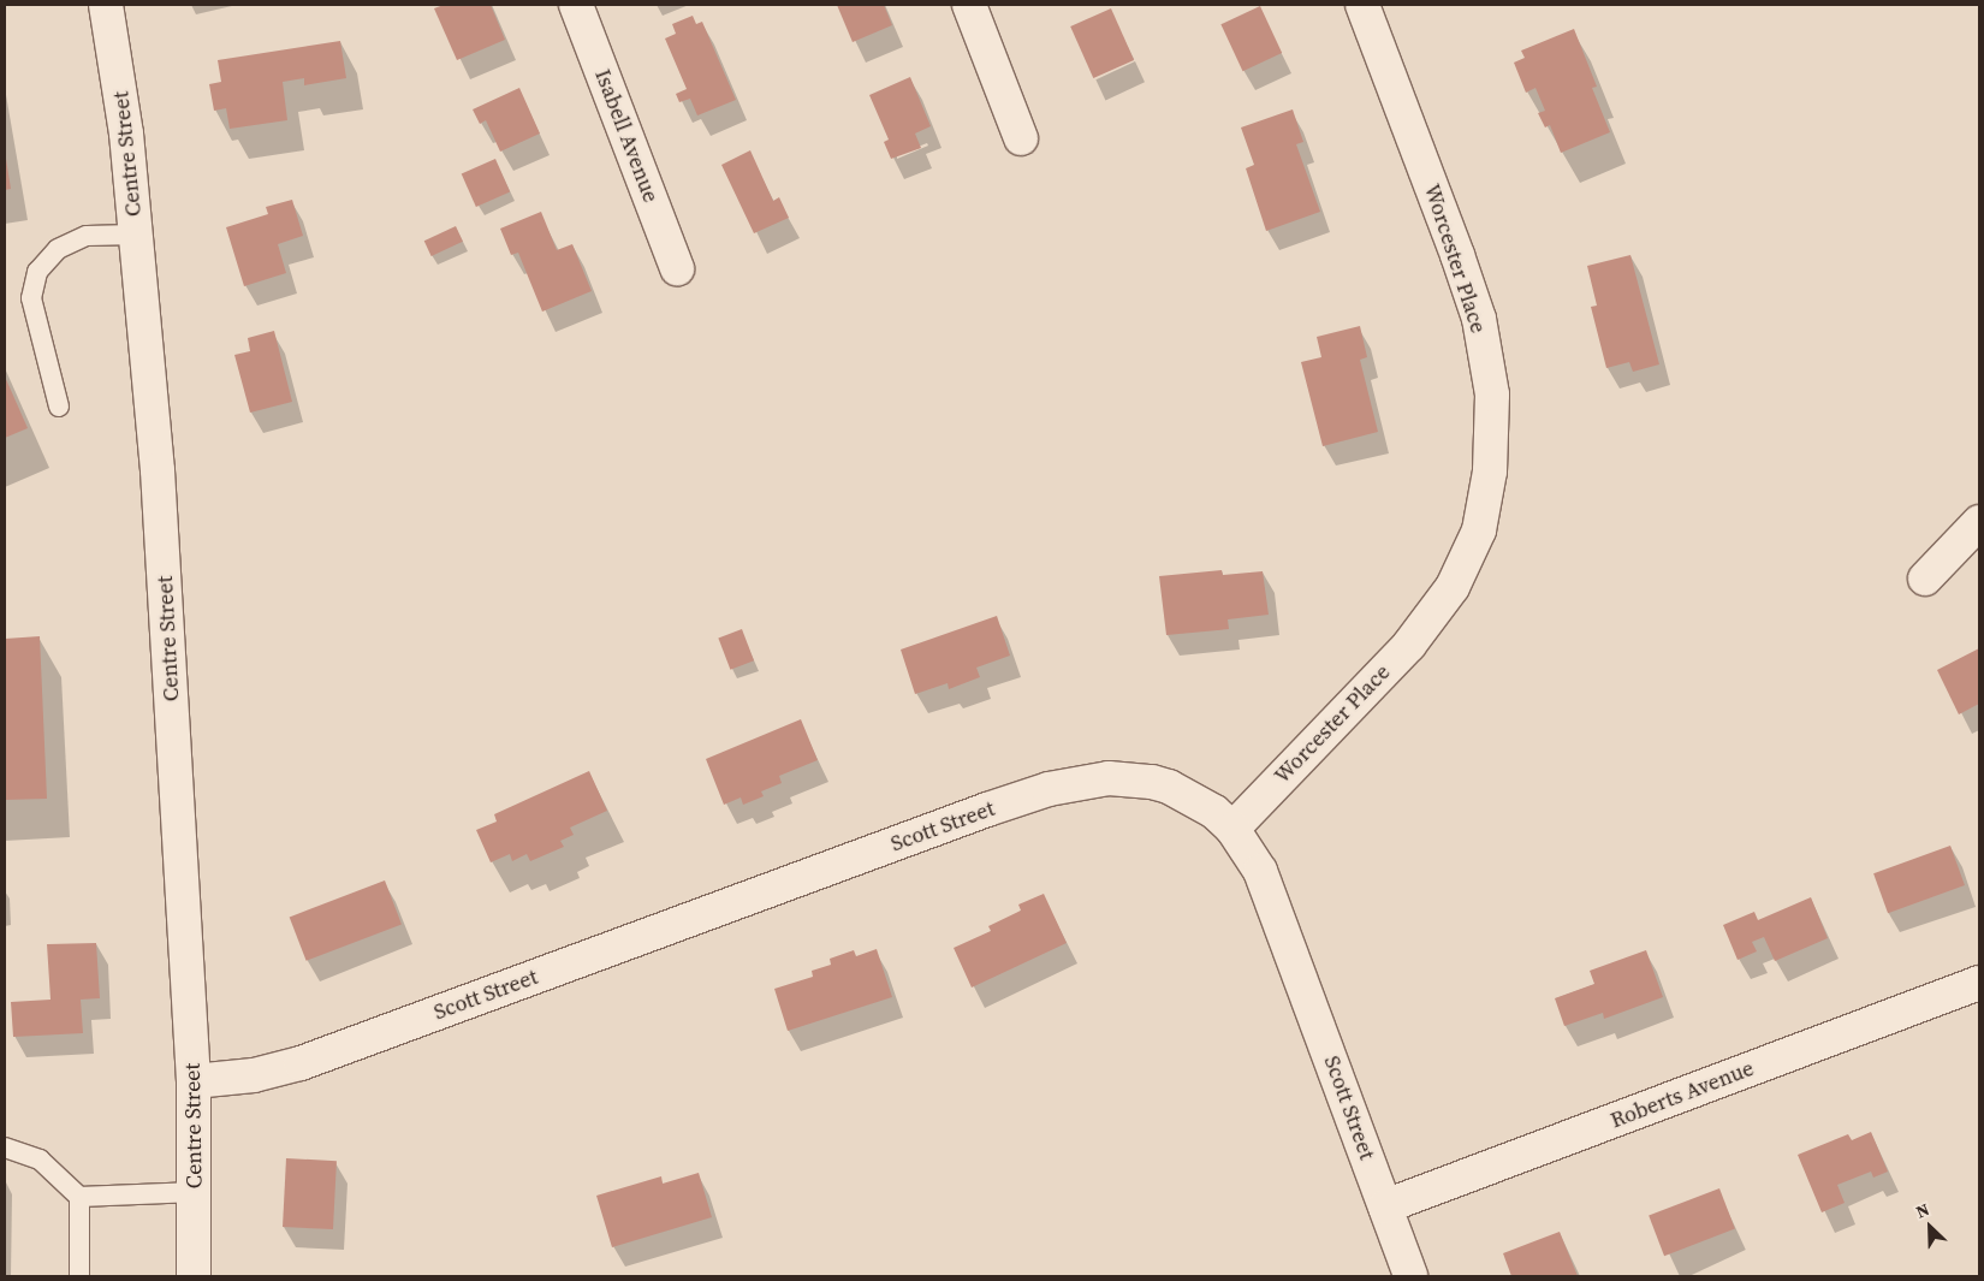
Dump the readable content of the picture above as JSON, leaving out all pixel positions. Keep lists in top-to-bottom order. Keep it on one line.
{"streets":{"street":["Isabell Avenue","Centre Street","Worcester Place","Scott Street","Roberts Avenue"]},"crossings":[["Centre Street","Scott Street"],["Worcester Place","Scott Street"],["Scott Street","Roberts Avenue"]],"north":"top left"}
